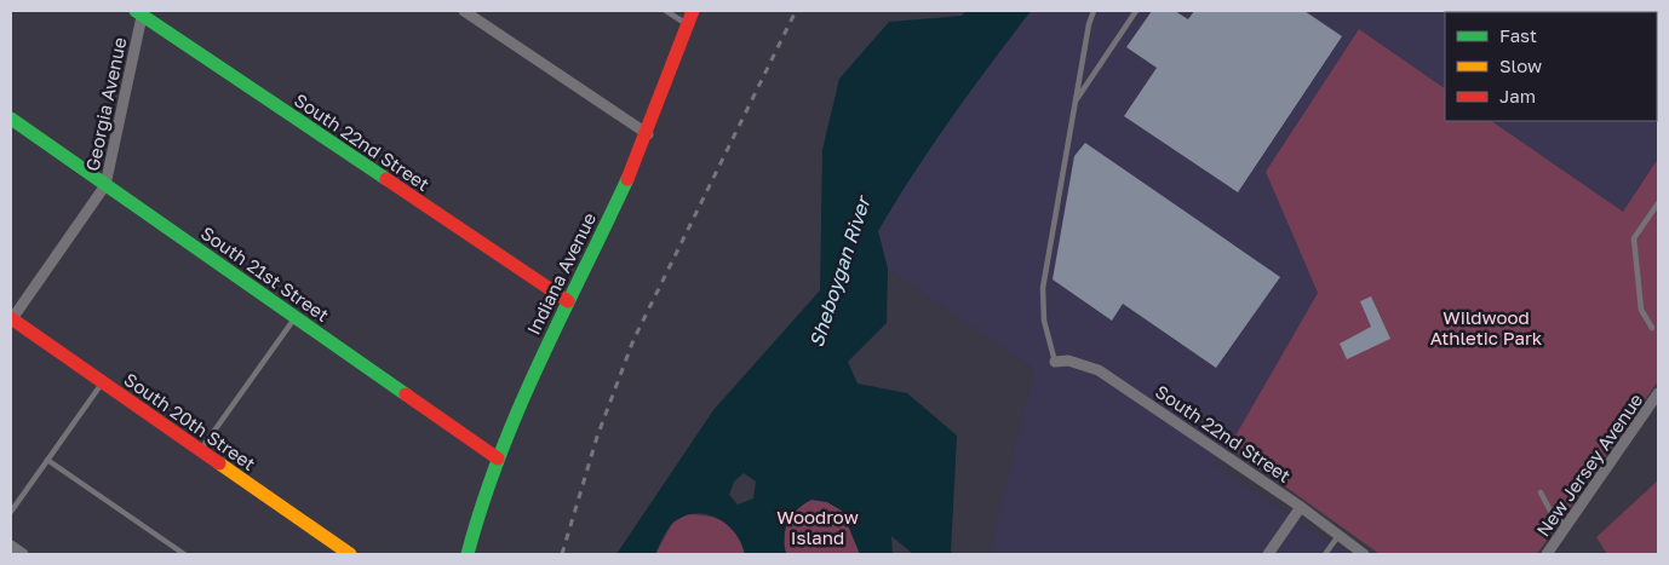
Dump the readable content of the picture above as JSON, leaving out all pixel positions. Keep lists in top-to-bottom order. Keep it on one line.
{"streets":{"street":["Georgia Avenue","South 22nd Street","South 21st Street","Indiana Avenue","South 20th Street","New Jersey Avenue"]},"crossings":[["Georgia Avenue","South 22nd Street"],["Georgia Avenue","South 21st Street"],["Georgia Avenue","South 20th Street"],["South 22nd Street","Indiana Avenue"],["South 21st Street","Indiana Avenue"]],"water":["Sheboygan River"],"parks":["Wildwood Athletic Park","Woodrow Island"],"legend":["Fast","Slow","Jam"]}
